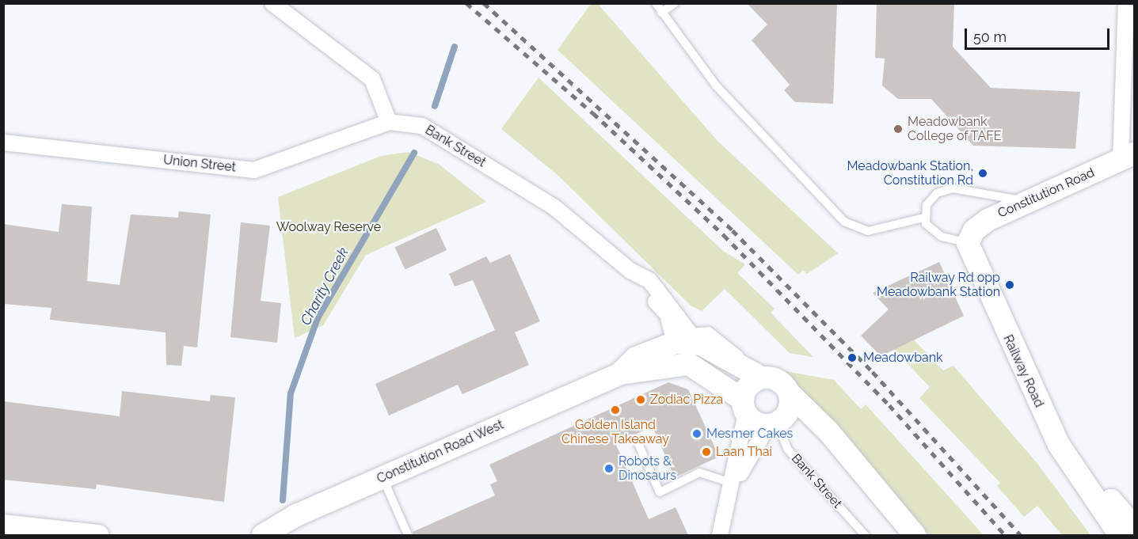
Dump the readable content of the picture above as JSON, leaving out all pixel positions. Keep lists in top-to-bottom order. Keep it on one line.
{"streets":{"main road":["Constitution Road","Railway Road","Constitution Road West"],"street":["Bank Street","Union Street"]},"crossings":[["Bank Street","Union Street"],["Bank Street","Constitution Road West"],["Constitution Road","Railway Road"]],"water":["Charity Creek"],"parks":["Woolway Reserve"],"places":["Meadowbank College of TAFE","Meadowbank Station, Constitution Rd","Railway Rd opp Meadowbank Station","Meadowbank","Zodiac Pizza","Golden Island Chinese Takeaway","Mesmer Cakes","Laan Thai","Robots & Dinosaurs"],"scale_bar":"50 m"}
